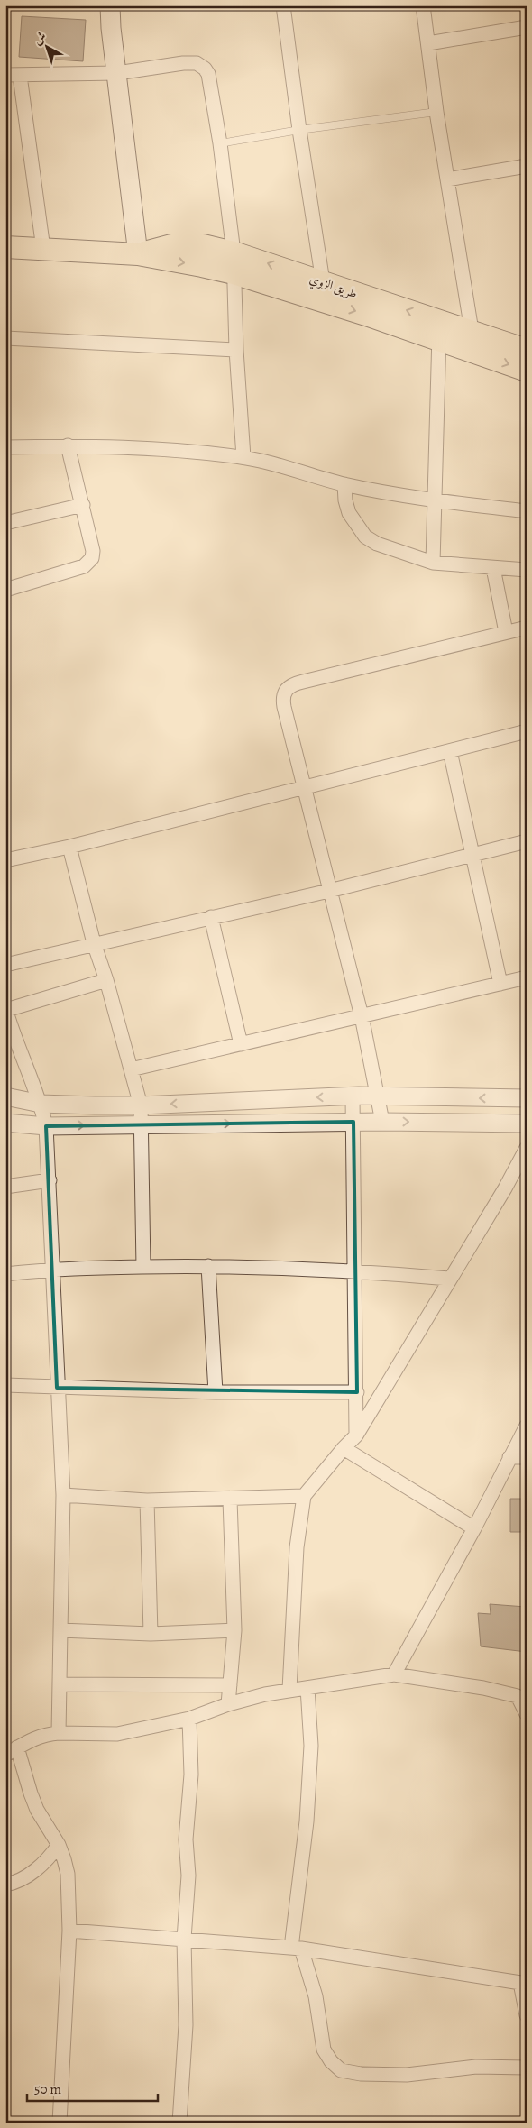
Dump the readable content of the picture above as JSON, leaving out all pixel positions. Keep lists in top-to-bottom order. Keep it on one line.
{"streets":{"main road":["طريق الزوي"]},"scale_bar":"50 m","north":"top left"}
